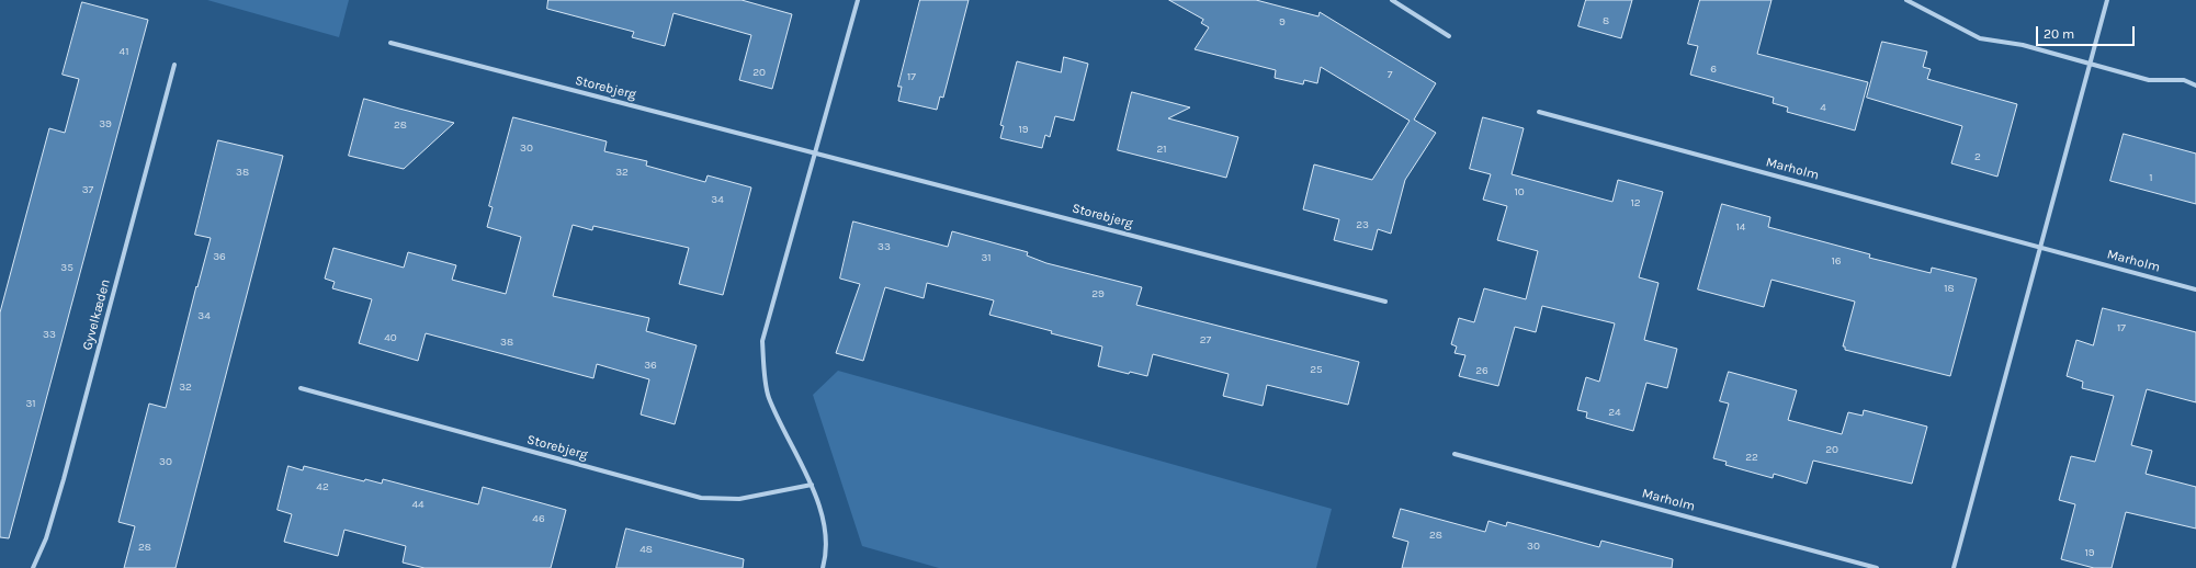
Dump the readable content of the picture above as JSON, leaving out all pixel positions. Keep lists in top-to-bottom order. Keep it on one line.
{"streets":{"street":["Storebjerg","Marholm","Gyvelkæden"]},"house_numbers":["8","9","41","6","20","7","17","4","39","28","19","30","21","2","38","32","1","37","10","34","12","23","14","33","36","31","16","35","18","29","34","17","33","40","27","38","36","25","26","32","31","24","20","22","30","42","44","46","28","30","28","48","19"],"scale_bar":"20 m"}
